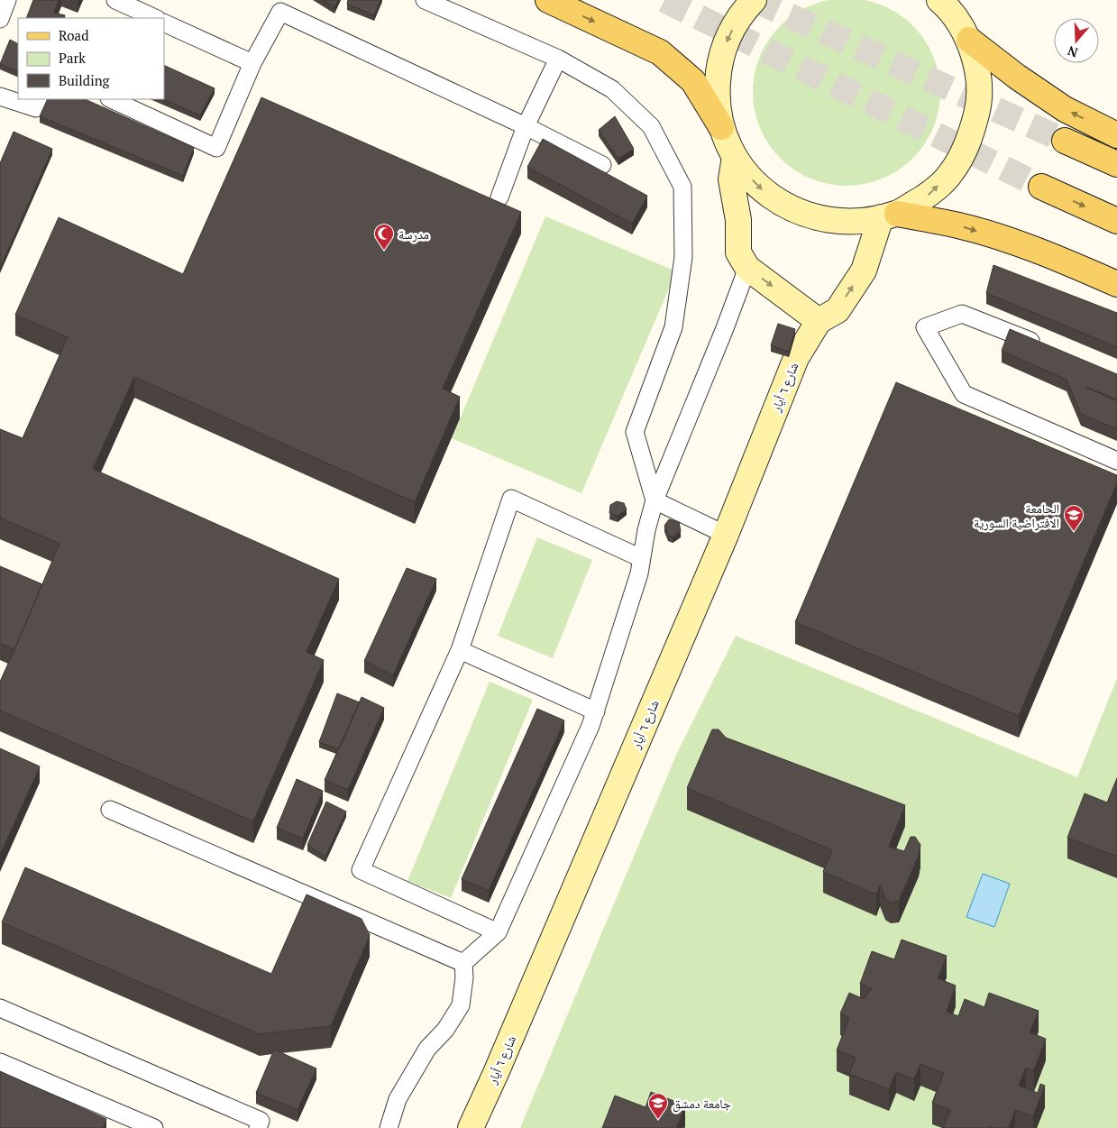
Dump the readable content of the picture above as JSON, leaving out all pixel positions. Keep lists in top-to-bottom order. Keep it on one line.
{"streets":{"main road":["شارع ٦ أيار"]},"places":{"mosque":["مدرسة"],"school or university":["الحامعة الافتراضية السورية","جامعة دمشق"]},"legend":["Road","Park","Building"],"north":"bottom"}
